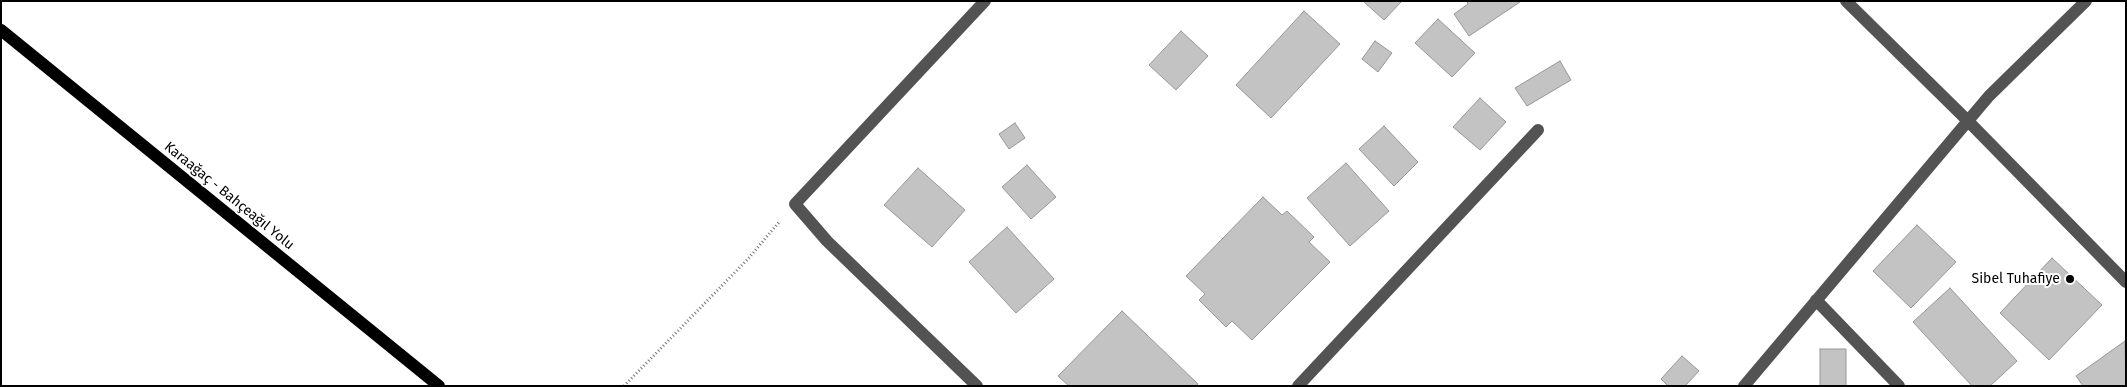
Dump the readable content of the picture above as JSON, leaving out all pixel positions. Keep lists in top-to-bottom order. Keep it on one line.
{"streets":{"main road":["Karaağaç - Bahçeağıl Yolu"]},"places":["Sibel Tuhafiye"]}
